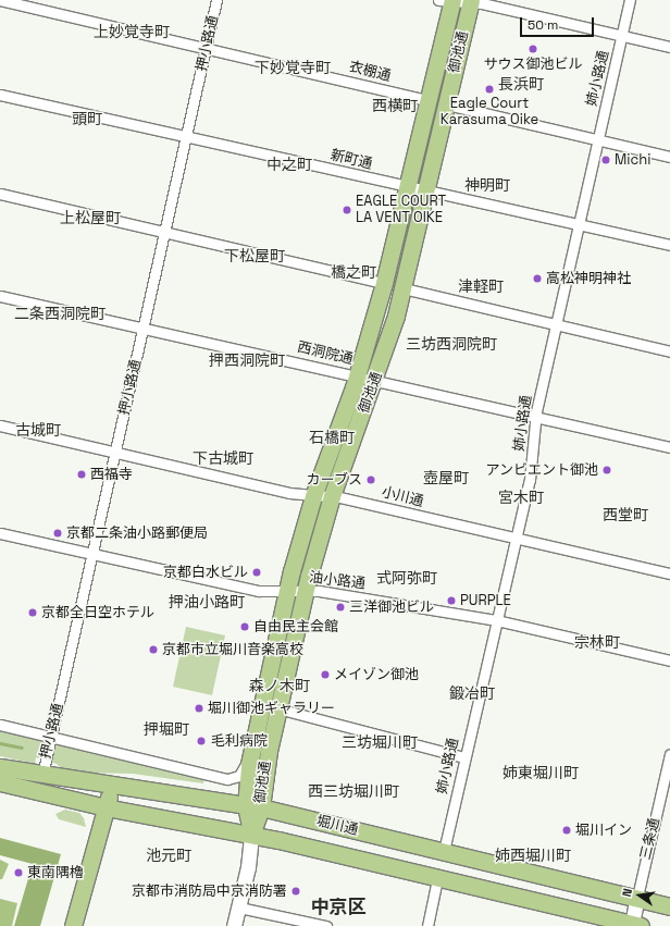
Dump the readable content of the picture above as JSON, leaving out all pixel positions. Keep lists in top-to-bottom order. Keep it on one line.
{"streets":{"main road":["御池通","堀川通"],"street":["押小路通","衣棚通","姉小路通","新町通","西洞院通","小川通","油小路通","三条通"]},"crossings":[["押小路通","衣棚通"],["押小路通","新町通"],["押小路通","西洞院通"],["押小路通","小川通"],["押小路通","油小路通"],["押小路通","堀川通"],["御池通","衣棚通"],["御池通","新町通"],["御池通","西洞院通"],["御池通","小川通"],["御池通","油小路通"],["御池通","堀川通"],["姉小路通","新町通"],["姉小路通","西洞院通"],["姉小路通","小川通"],["姉小路通","油小路通"],["姉小路通","堀川通"],["堀川通","三条通"]],"districts":["上妙覚寺町","下妙覚寺町","長浜町","西横町","頭町","中之町","神明町","上松屋町","下松屋町","橋之町","津軽町","二条西洞院町","三坊西洞院町","押西洞院町","古城町","石橋町","下古城町","壺屋町","宮木町","西堂町","式阿弥町","押油小路町","宗林町","森ノ木町","鍛冶町","押堀町","三坊堀川町","姉東堀川町","西三坊堀川町","池元町","姉西堀川町","中京区"],"places":["サウス御池ビル","Eagle Court Karasuma Oike","Michi","EAGLE COURT LA VENT OIKE","高松神明神社","アンビエント御池","西福寺","カーブス","京都二条油小路郵便局","京都白水ビル","PURPLE","三洋御池ビル","京都全日空ホテル","自由民主会館","京都市立堀川音楽高校","メイゾン御池","堀川御池ギャラリー","毛利病院","堀川イン","東南隅櫓","京都市消防局中京消防署"],"scale_bar":"50 m","north":"left"}
